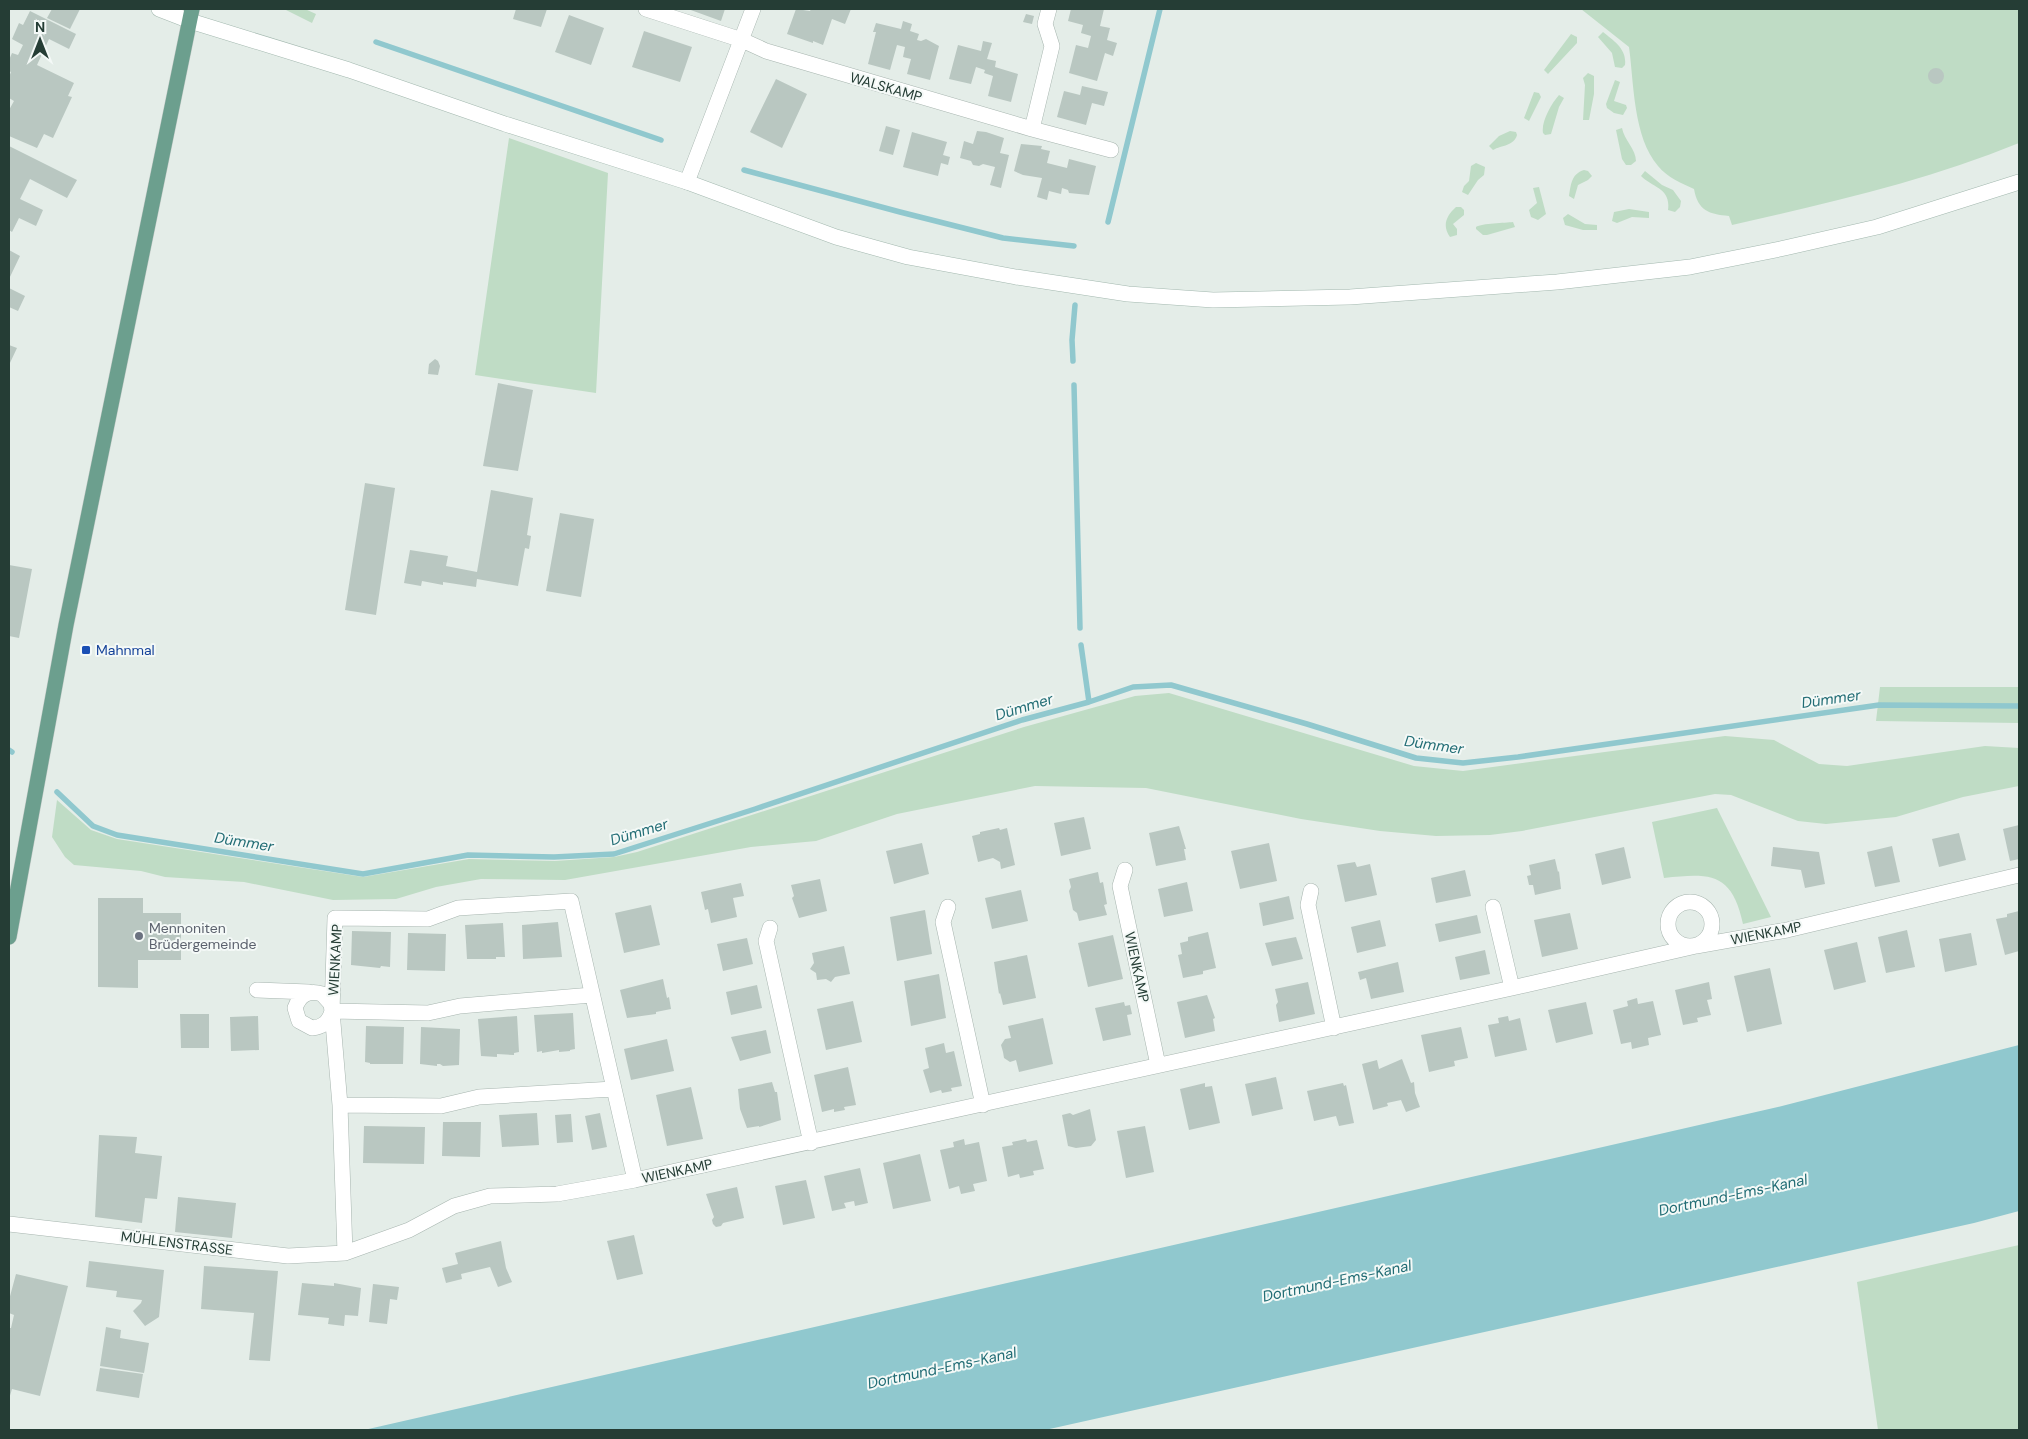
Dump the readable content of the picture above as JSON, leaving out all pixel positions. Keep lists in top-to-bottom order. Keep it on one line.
{"streets":{"street":["WALSKAMP","WIENKAMP","MÜHLENSTRASSE"]},"crossings":[["WIENKAMP","MÜHLENSTRASSE"]],"water":["Dümmer","Dortmund-Ems-Kanal"],"places":{"transit":["Mahnmal"],"other":["Mennoniten Brüdergemeinde"]},"north":"top"}
